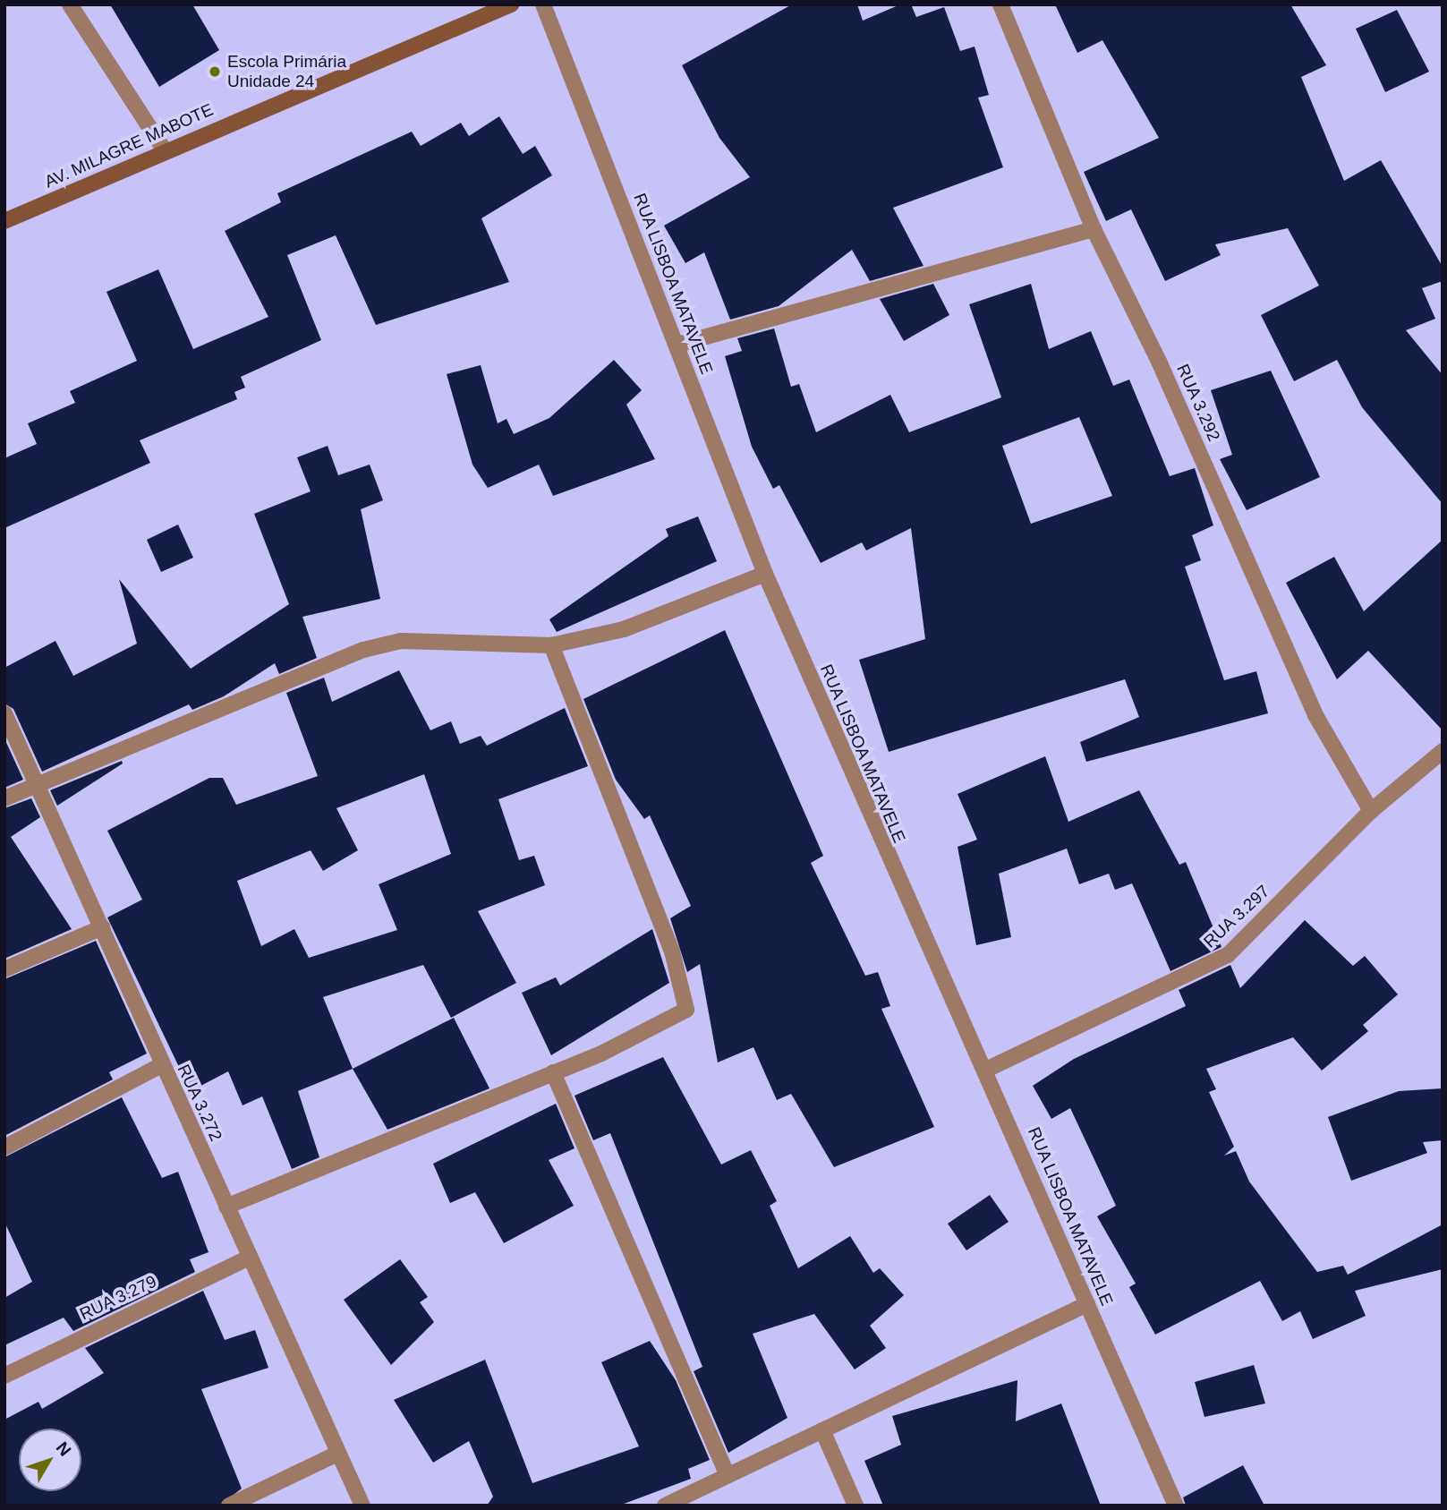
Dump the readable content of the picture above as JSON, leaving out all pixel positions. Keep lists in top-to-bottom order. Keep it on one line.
{"streets":{"street":["AV. MILAGRE MABOTE","RUA LISBOA MATAVELE","RUA 3.292","RUA 3.297","RUA 3.272","RUA 3.279"]},"crossings":[["RUA LISBOA MATAVELE","RUA 3.297"],["RUA 3.292","RUA 3.297"],["RUA 3.272","RUA 3.279"]],"places":["Escola Primária Unidade 24"],"north":"top right"}
